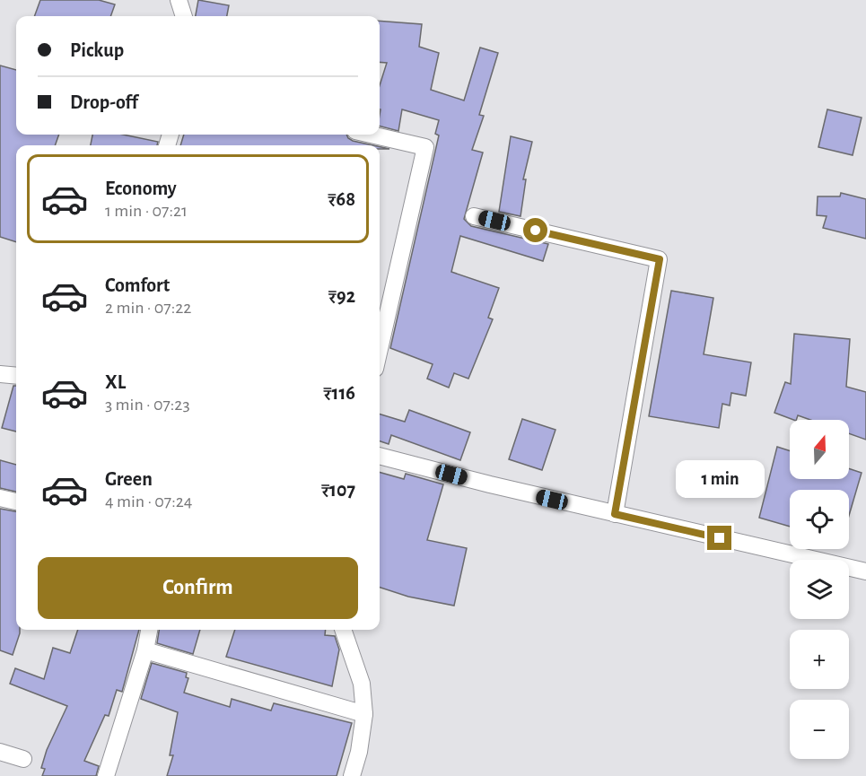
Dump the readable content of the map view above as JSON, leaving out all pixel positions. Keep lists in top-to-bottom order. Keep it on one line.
{"north":"top","page":{"banner":["Pickup","Drop-off"],"list":[{"name":"Economy","note":"1 min · 07:21","value":"₹68"},{"name":"Comfort","note":"2 min · 07:22","value":"₹92"},{"name":"XL","note":"3 min · 07:23","value":"₹116"},{"name":"Green","note":"4 min · 07:24","value":"₹107"}],"map_buttons":["+","−"],"bubble":"1 min","buttons":"Confirm"}}
